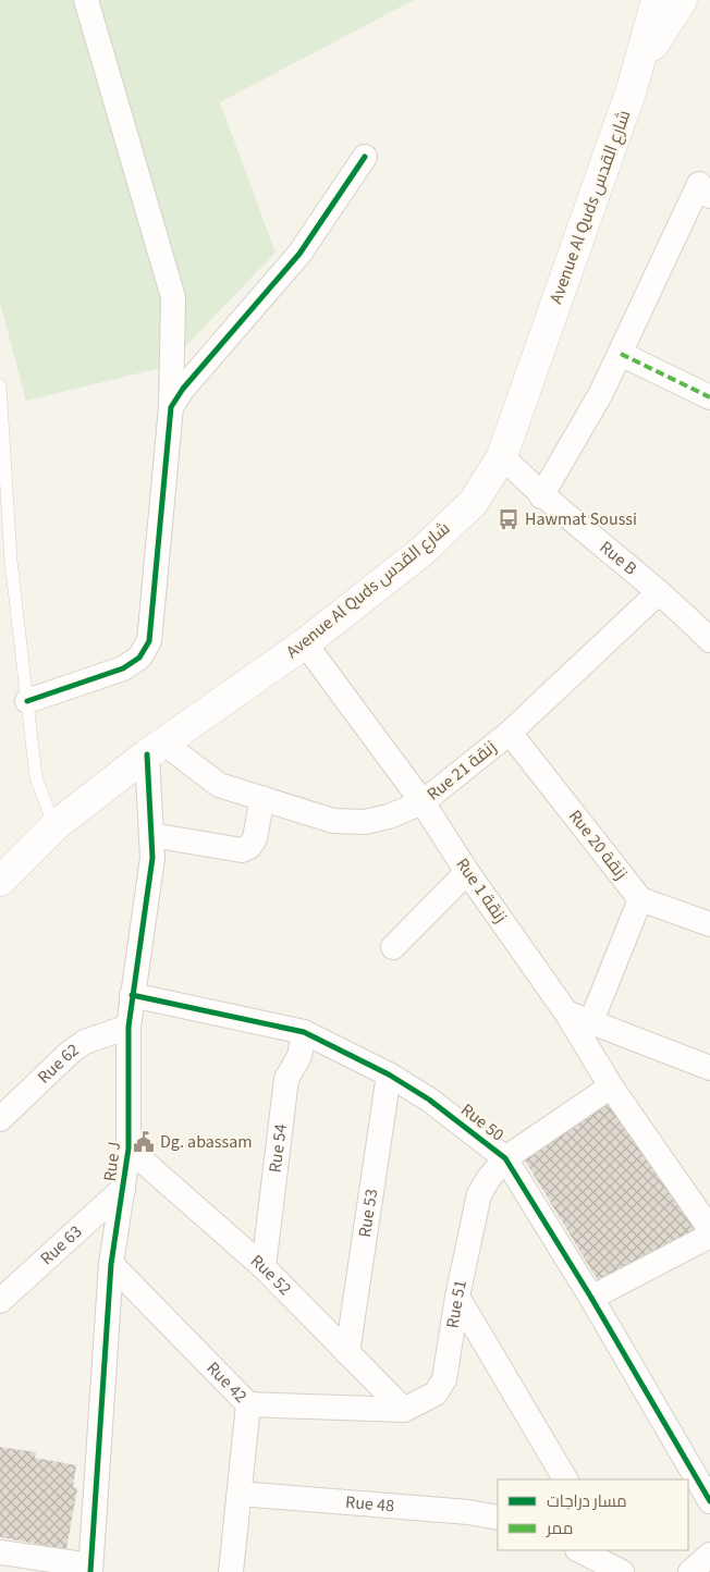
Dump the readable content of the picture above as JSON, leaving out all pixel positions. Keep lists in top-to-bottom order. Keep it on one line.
{"streets":{"main road":["Avenue Al Quds شارع القدس"],"street":["Rue B","Rue 21 زنقة","Rue 20 زنقة","Rue 1 زنقة","Rue 62","Rue 50","Rue 54","Rue J","Rue 53","Rue 63","Rue 52","Rue 51","Rue 42","Rue 48"]},"crossings":[["Avenue Al Quds شارع القدس","Rue B"],["Avenue Al Quds شارع القدس","Rue 21 زنقة"],["Avenue Al Quds شارع القدس","Rue 1 زنقة"],["Avenue Al Quds شارع القدس","Rue J"],["Rue B","Rue 21 زنقة"],["Rue 21 زنقة","Rue 20 زنقة"],["Rue 21 زنقة","Rue 1 زنقة"],["Rue 21 زنقة","Rue J"],["Rue 1 زنقة","Rue 51"],["Rue 62","Rue J"],["Rue 50","Rue 54"],["Rue 50","Rue J"],["Rue 50","Rue 53"],["Rue 50","Rue 51"],["Rue 54","Rue 52"],["Rue J","Rue 63"],["Rue J","Rue 52"],["Rue J","Rue 42"],["Rue 53","Rue 52"],["Rue 52","Rue 51"],["Rue 51","Rue 42"],["Rue 42","Rue 48"]],"places":{"bus stop":["Hawmat Soussi"],"public building":["Dg. abassam"]},"legend":["مسار دراجات","ممر"]}
